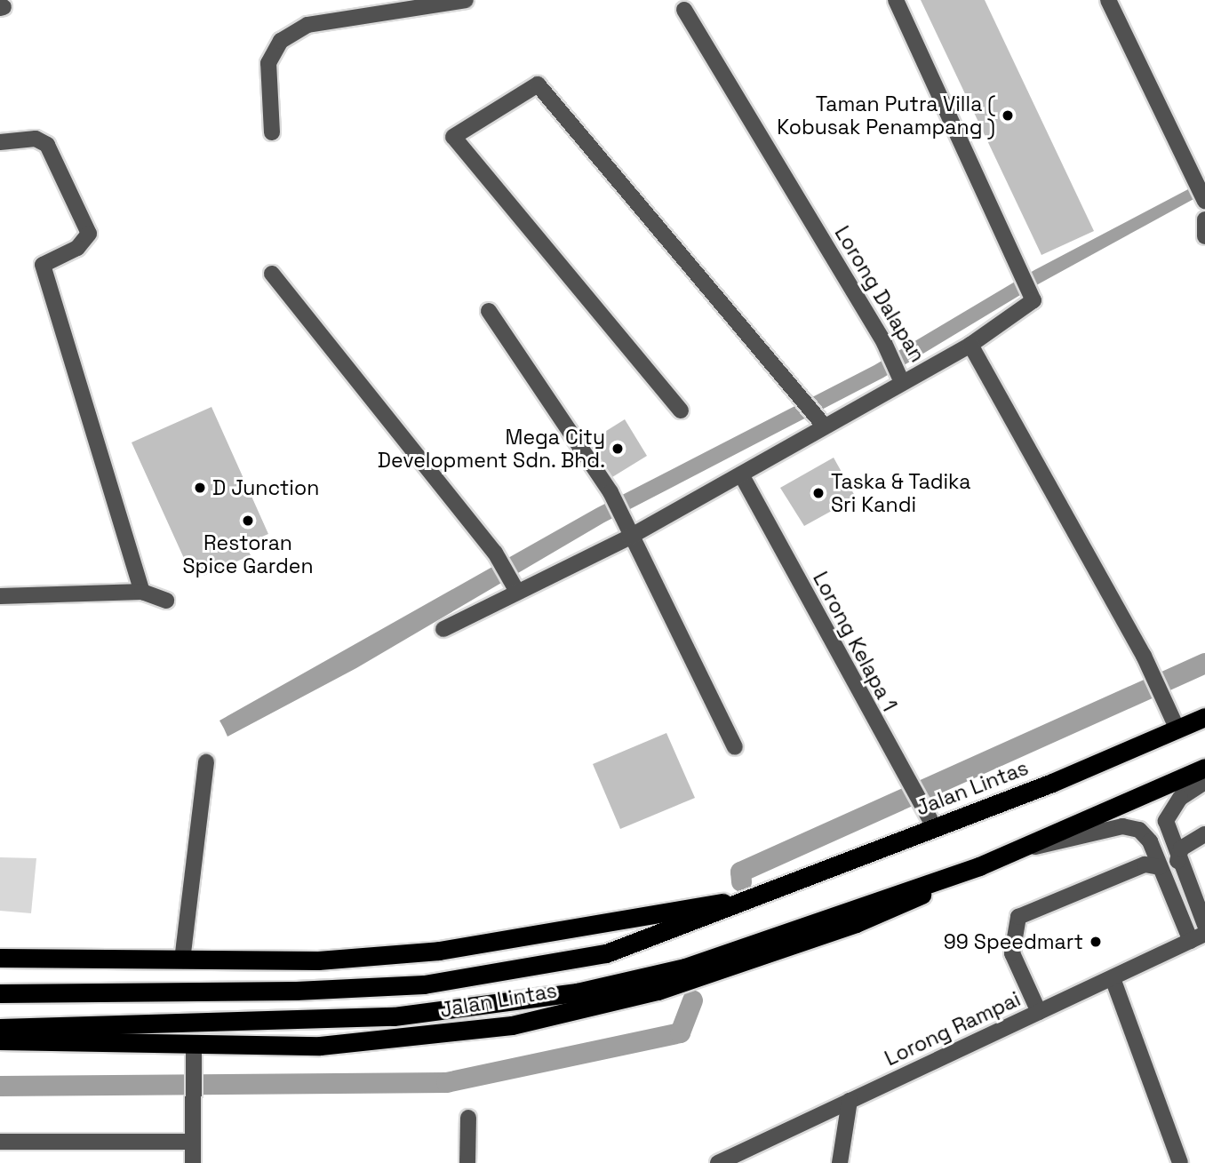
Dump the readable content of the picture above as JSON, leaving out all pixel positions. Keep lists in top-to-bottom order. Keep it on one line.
{"streets":{"highway":["Jalan Lintas"],"street":["Lorong Dalapan","Lorong Kelapa 1","Lorong Rampai"]},"crossings":[["Lorong Kelapa 1","Jalan Lintas"]],"places":["Taman Putra Villa ( Kobusak Penampang )","Mega City Development Sdn. Bhd.","D Junction","Taska & Tadika Sri Kandi","Restoran Spice Garden","99 Speedmart"]}
